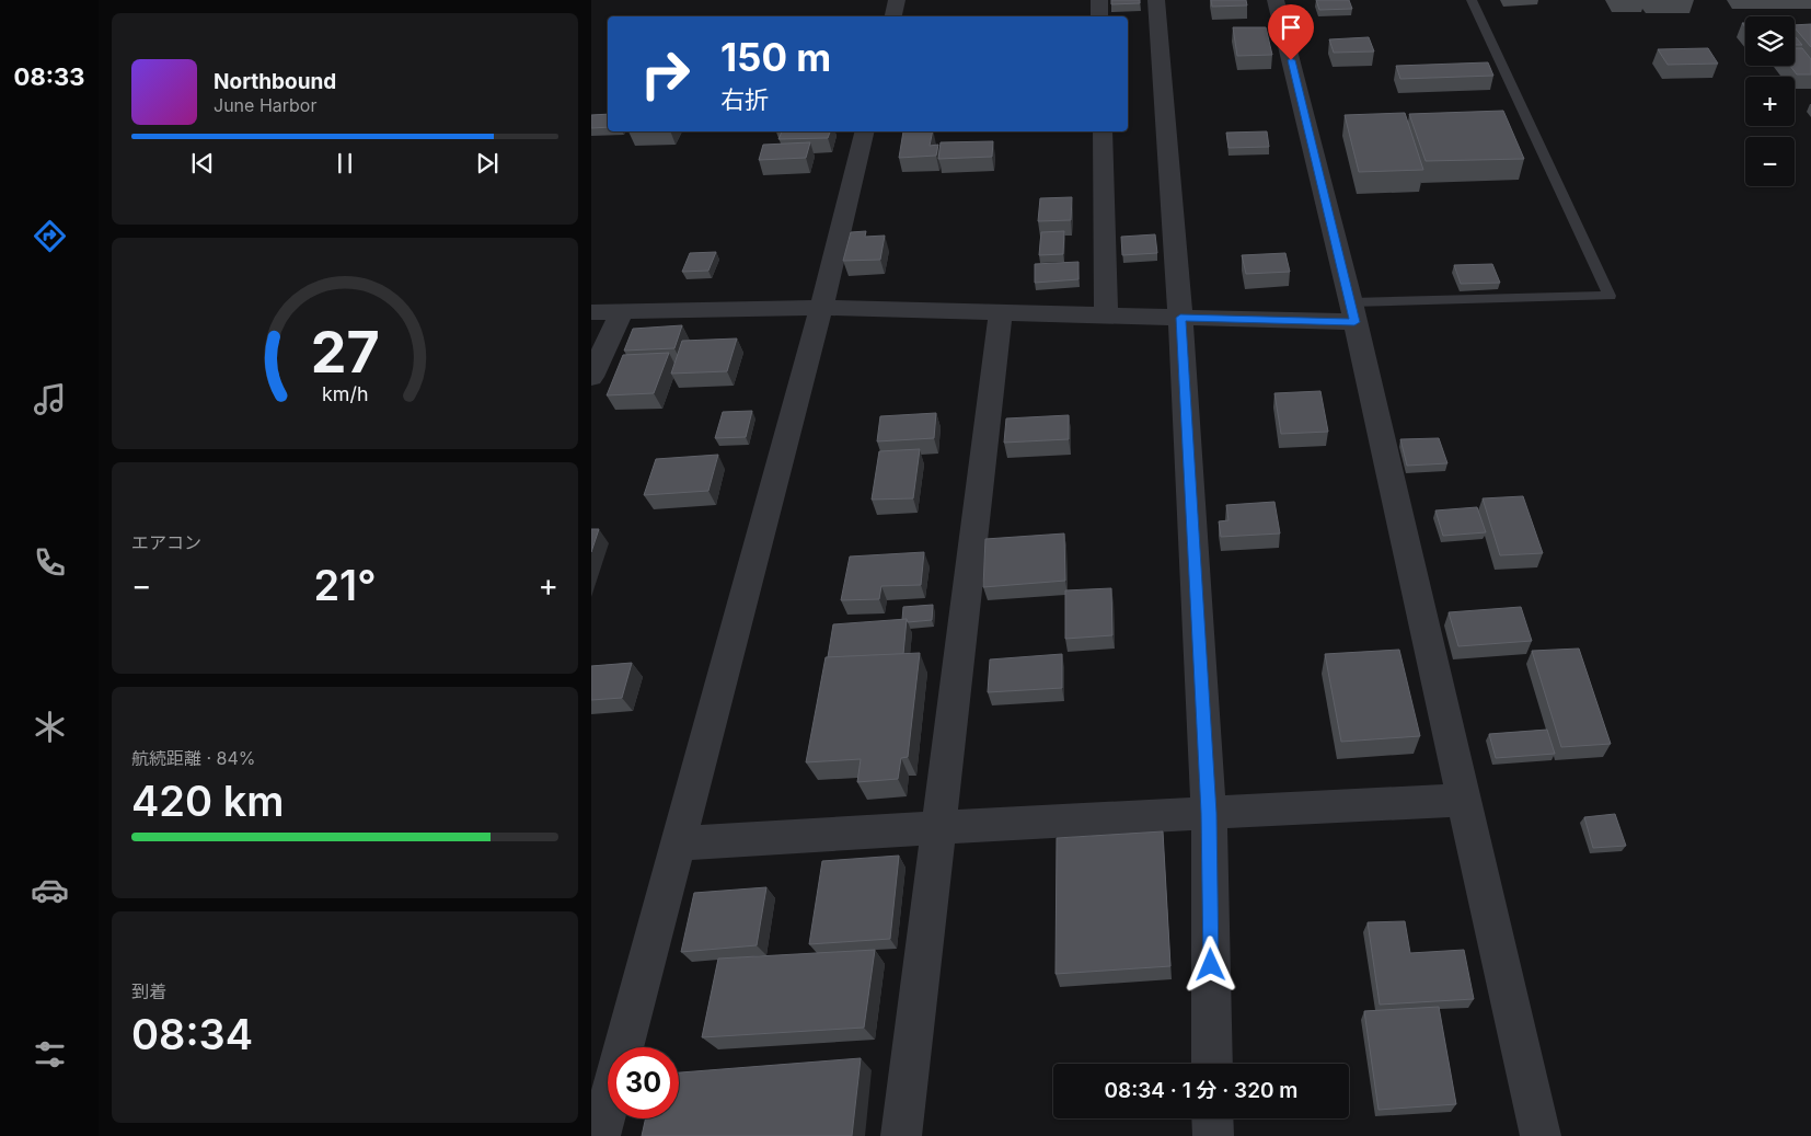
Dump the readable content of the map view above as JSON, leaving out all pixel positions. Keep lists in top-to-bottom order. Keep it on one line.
{"page":{"tabs":"08:33","map_buttons":["+","−"],"turn":["150 m","右折"],"song":["Northbound","June Harbor"],"tile":["エアコン",["航続距離 · 84%","420 km"],["到着","08:34"]],"heat":["−","21°","+"],"limit":"30","trip":"08:34 · 1 分 · 320 m","gauge":["27","km/h"]}}
